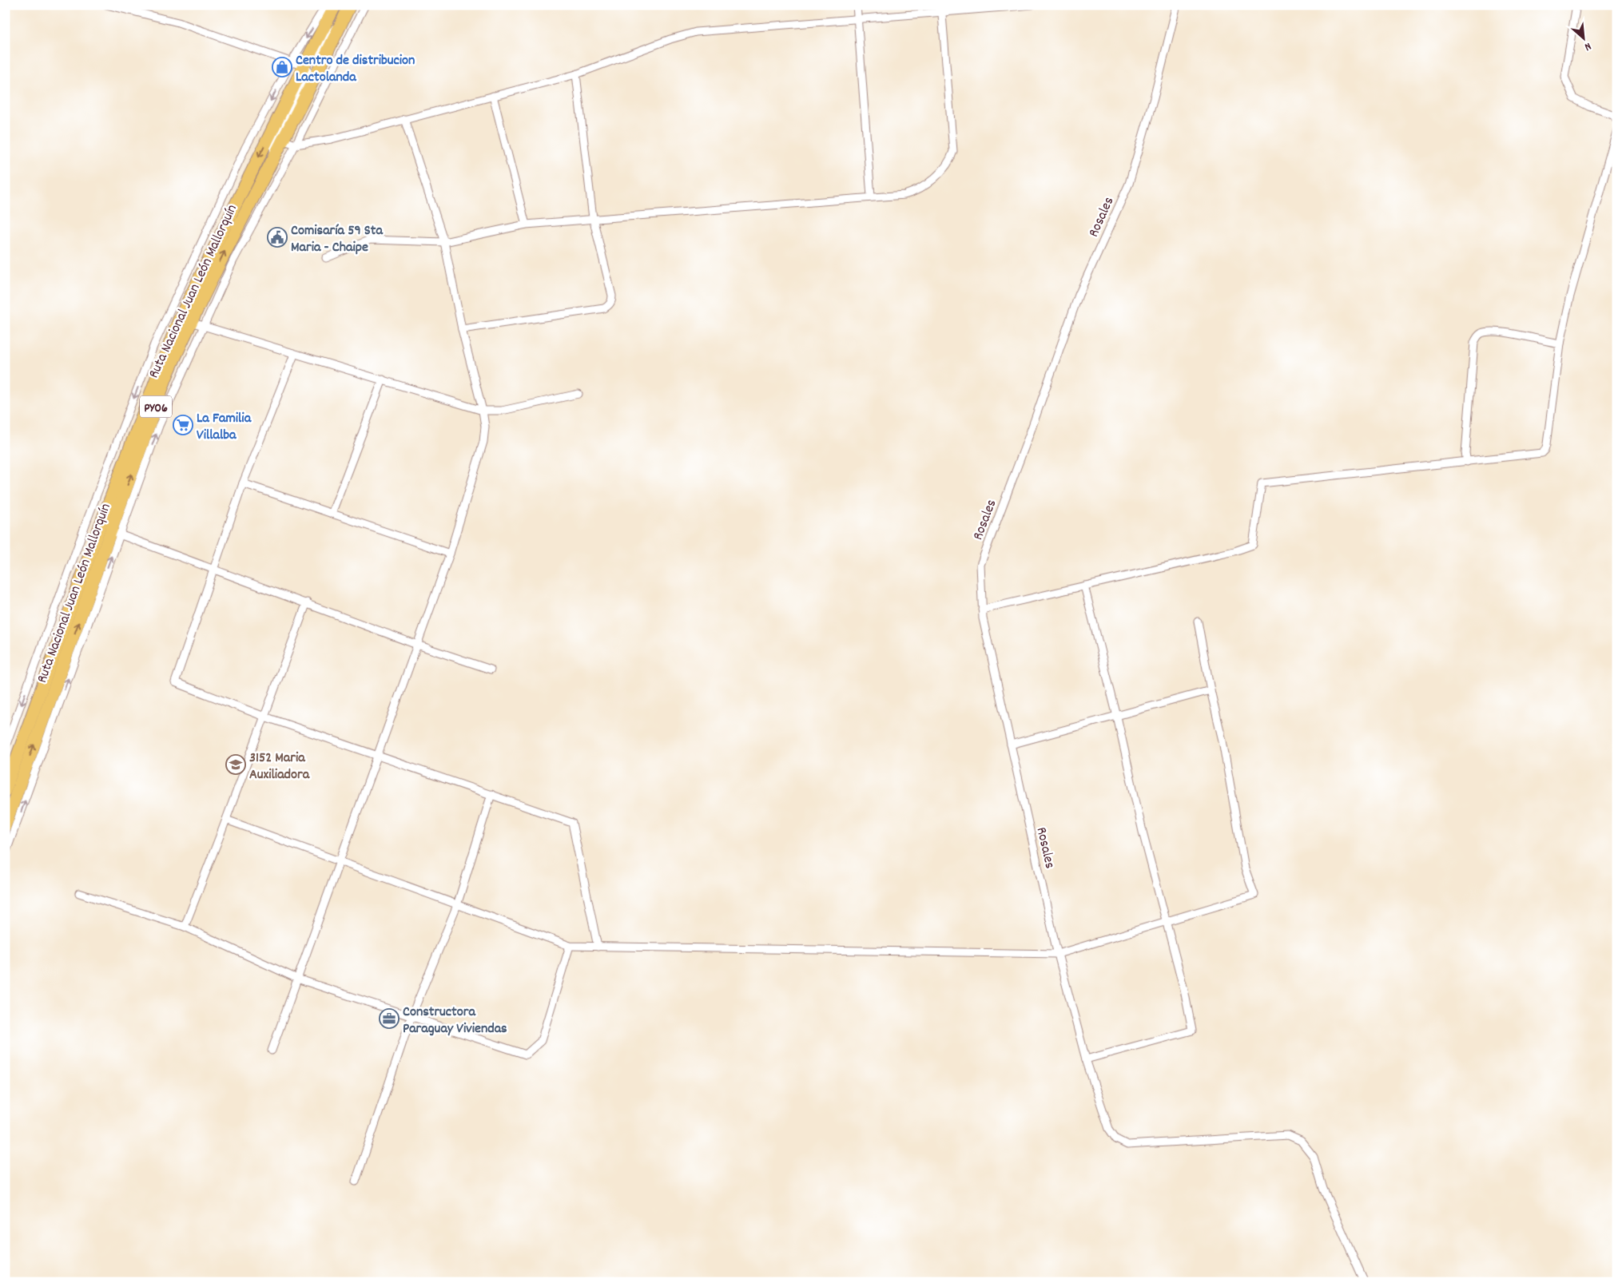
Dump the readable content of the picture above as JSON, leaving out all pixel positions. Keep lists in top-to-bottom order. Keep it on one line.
{"streets":{"highway":["Ruta Nacional Juan León Mallorquín","PY06"],"street":["Rosales"]},"places":{"shop":["Centro de distribucion Lactolanda"],"public building":["Comisaría 59 Sta Maria - Chaipe"],"supermarket":["La Familia Villalba"],"school or university":["3152 Maria Auxiliadora"],"office":["Constructora Paraguay Viviendas"]},"north":"bottom right"}
